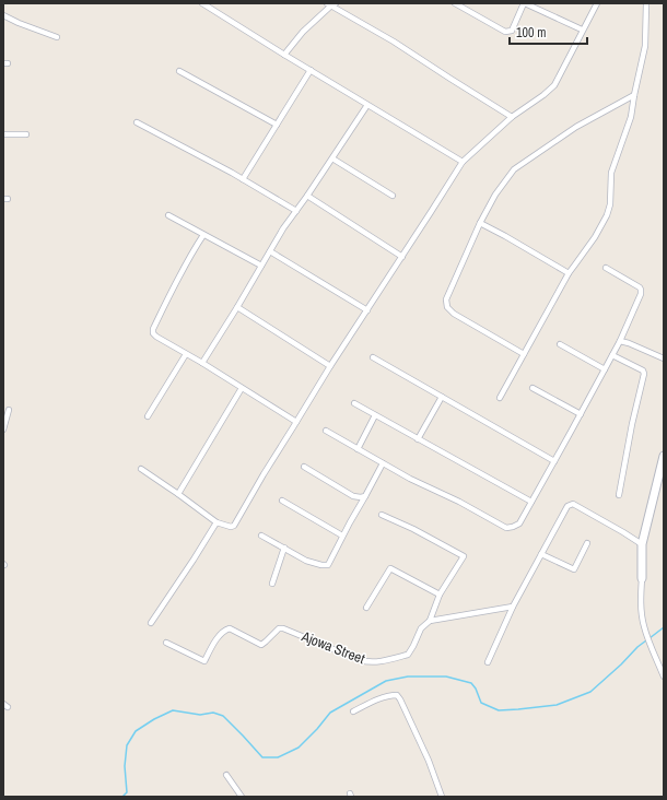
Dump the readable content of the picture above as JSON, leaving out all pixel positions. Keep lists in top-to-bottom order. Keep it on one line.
{"streets":{"street":["Ajowa Street"]},"scale_bar":"100 m"}
